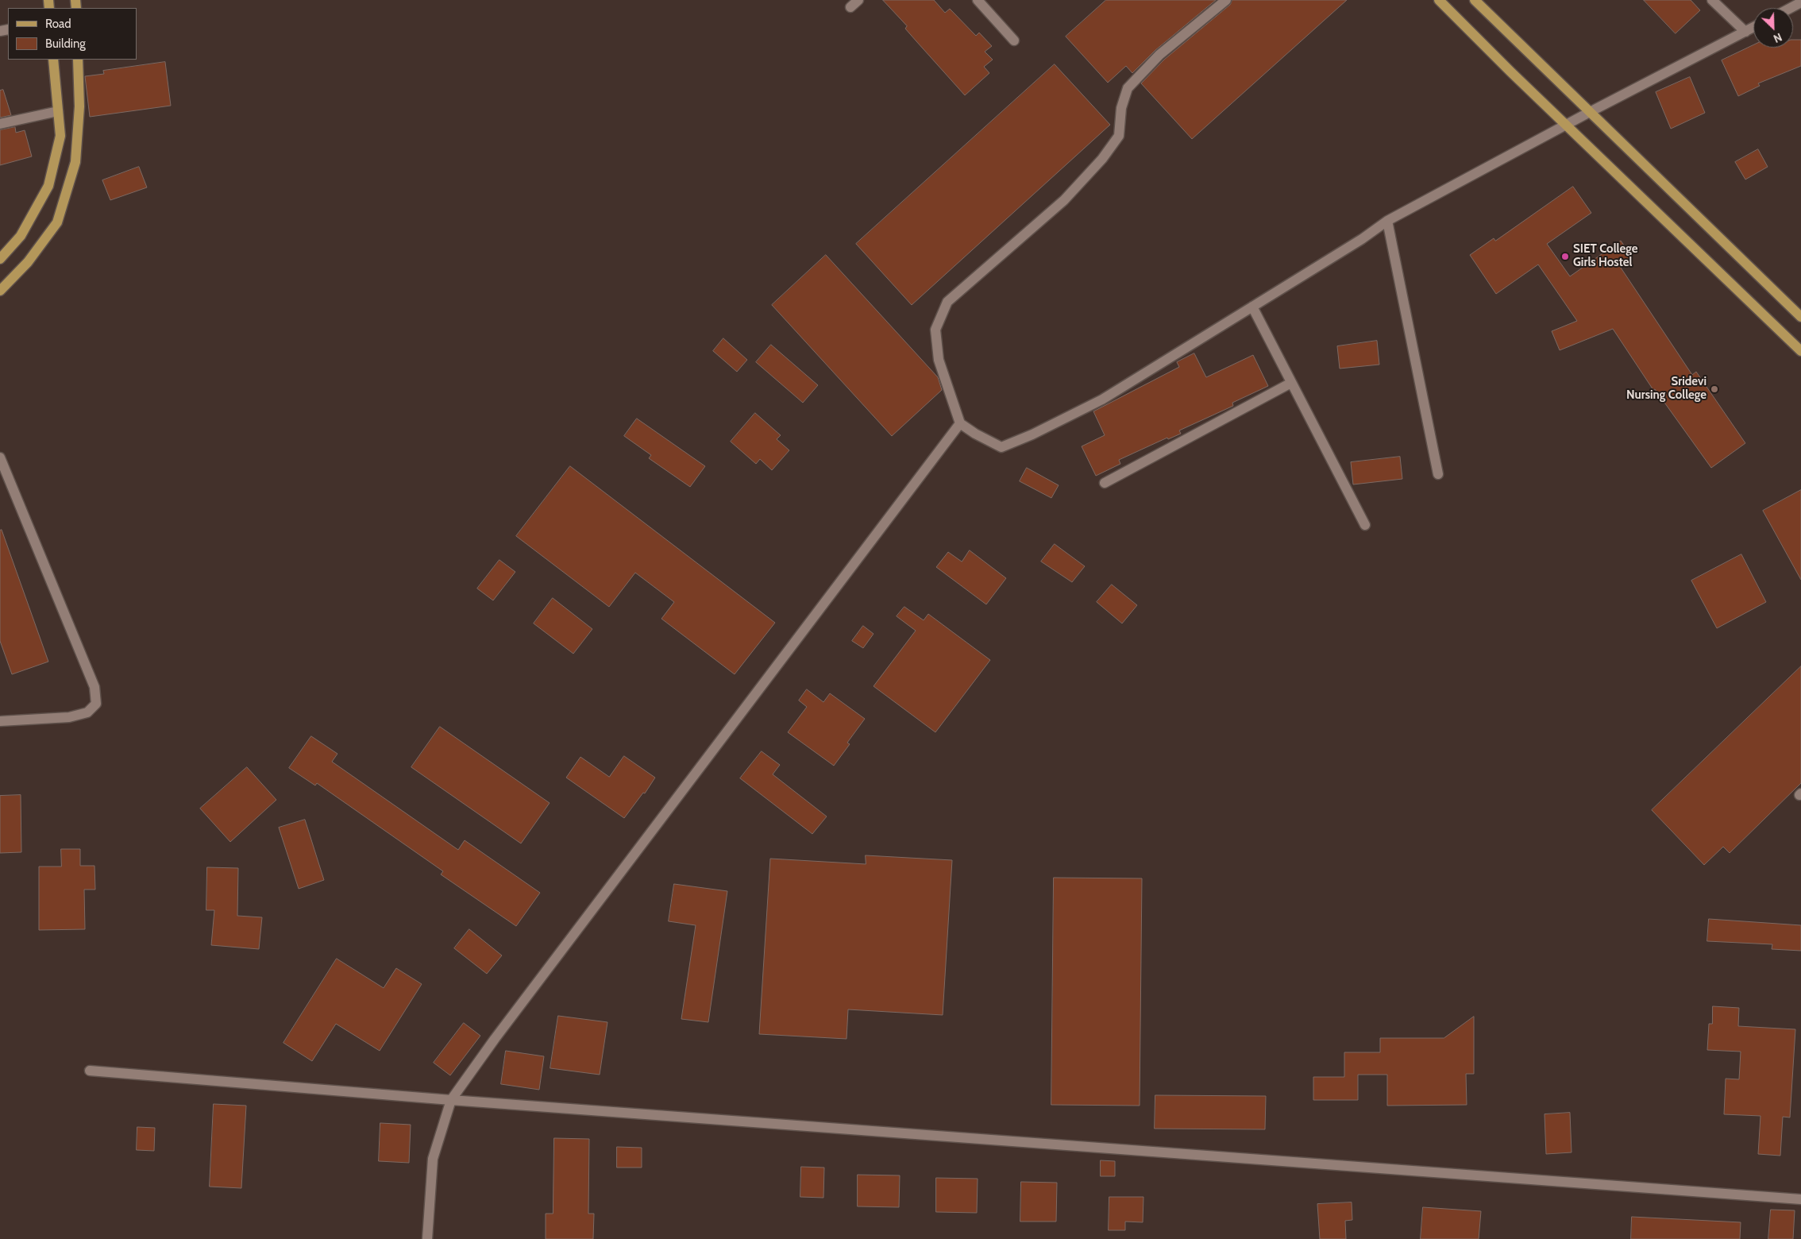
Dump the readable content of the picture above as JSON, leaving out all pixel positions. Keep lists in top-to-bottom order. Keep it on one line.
{"places":["SIET College Girls Hostel","Sridevi Nursing College"],"legend":["Road","Building"],"north":"bottom right"}
